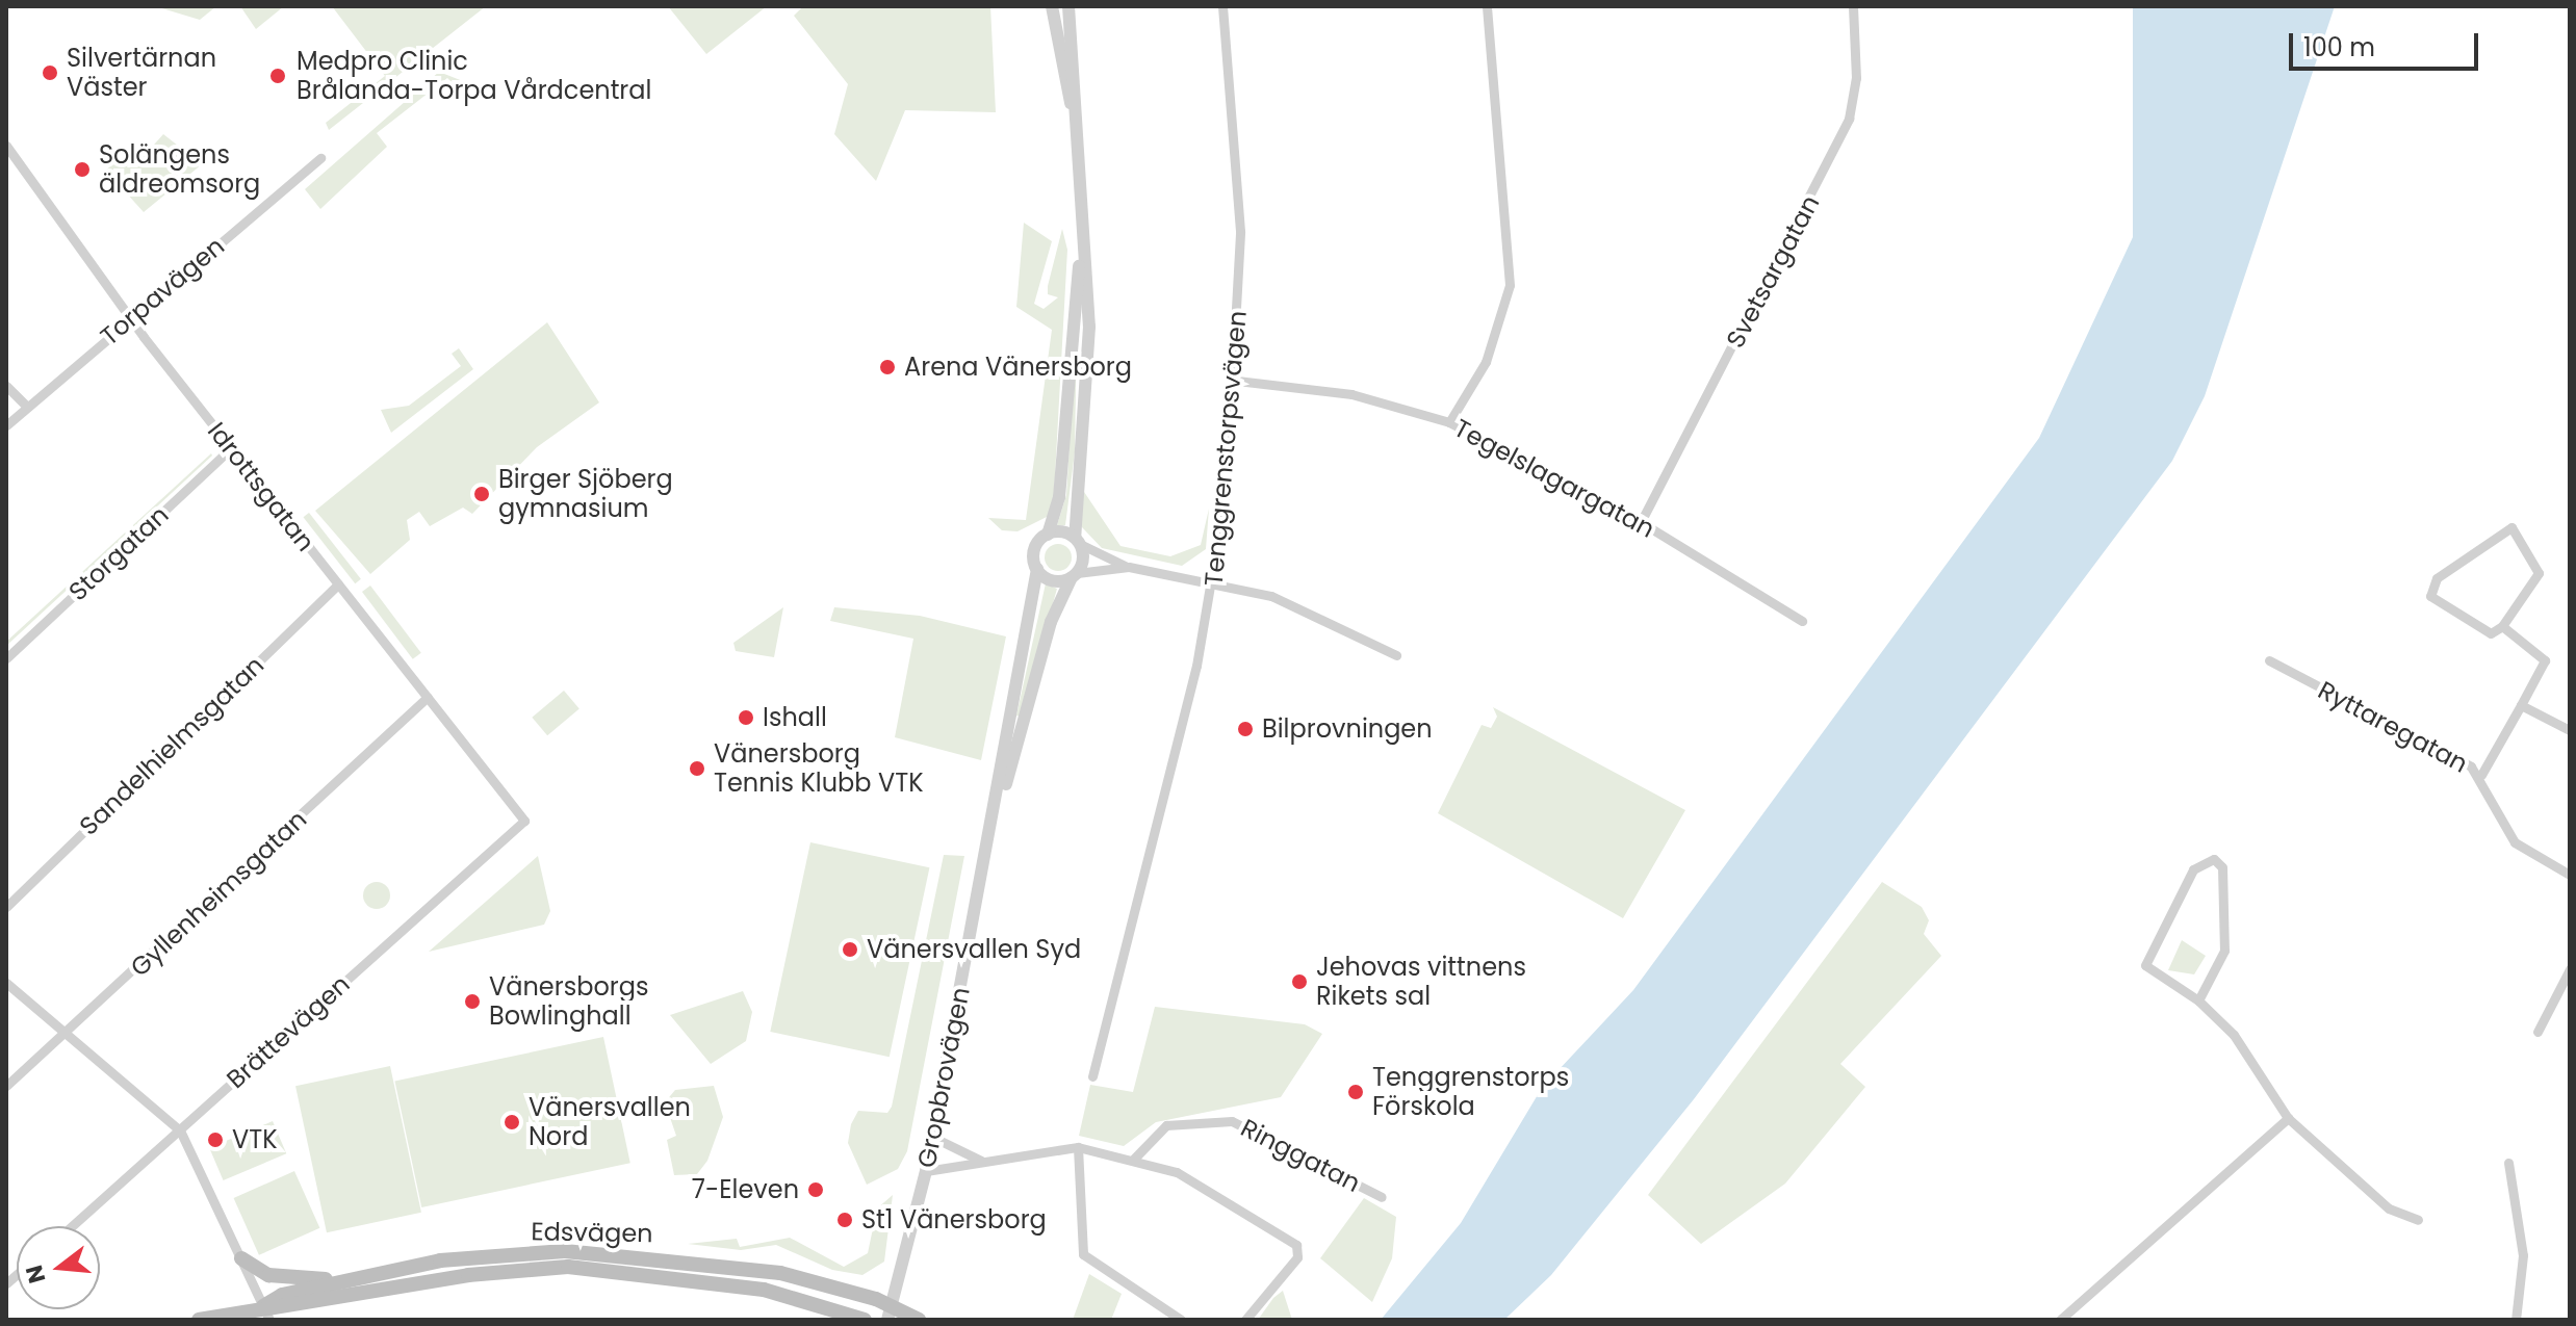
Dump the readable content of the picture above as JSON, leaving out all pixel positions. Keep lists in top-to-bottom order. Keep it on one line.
{"streets":{"main road":["Edsvägen"],"street":["Svetsargatan","Torpavägen","Tenggrenstorpsvägen","Tegelslagargatan","Idrottsgatan","Storgatan","Ryttaregatan","Sandelhielmsgatan","Gyllenheimsgatan","Brättevägen","Gropbrovägen","Ringgatan"]},"crossings":[["Svetsargatan","Tegelslagargatan"],["Torpavägen","Idrottsgatan"],["Tenggrenstorpsvägen","Tegelslagargatan"],["Idrottsgatan","Storgatan"],["Idrottsgatan","Sandelhielmsgatan"],["Idrottsgatan","Gyllenheimsgatan"],["Idrottsgatan","Brättevägen"],["Gropbrovägen","Edsvägen"]],"places":["Silvertärnan Väster","Medpro Clinic Brålanda-Torpa Vårdcentral","Solängens äldreomsorg","Arena Vänersborg","Birger Sjöberg gymnasium","Ishall","Bilprovningen","Vänersborg Tennis Klubb VTK","Vänersvallen Syd","Jehovas vittnens Rikets sal","Vänersborgs Bowlinghall","Tenggrenstorps Förskola","Vänersvallen Nord","VTK","7-Eleven","St1 Vänersborg"],"scale_bar":"100 m","north":"left"}
